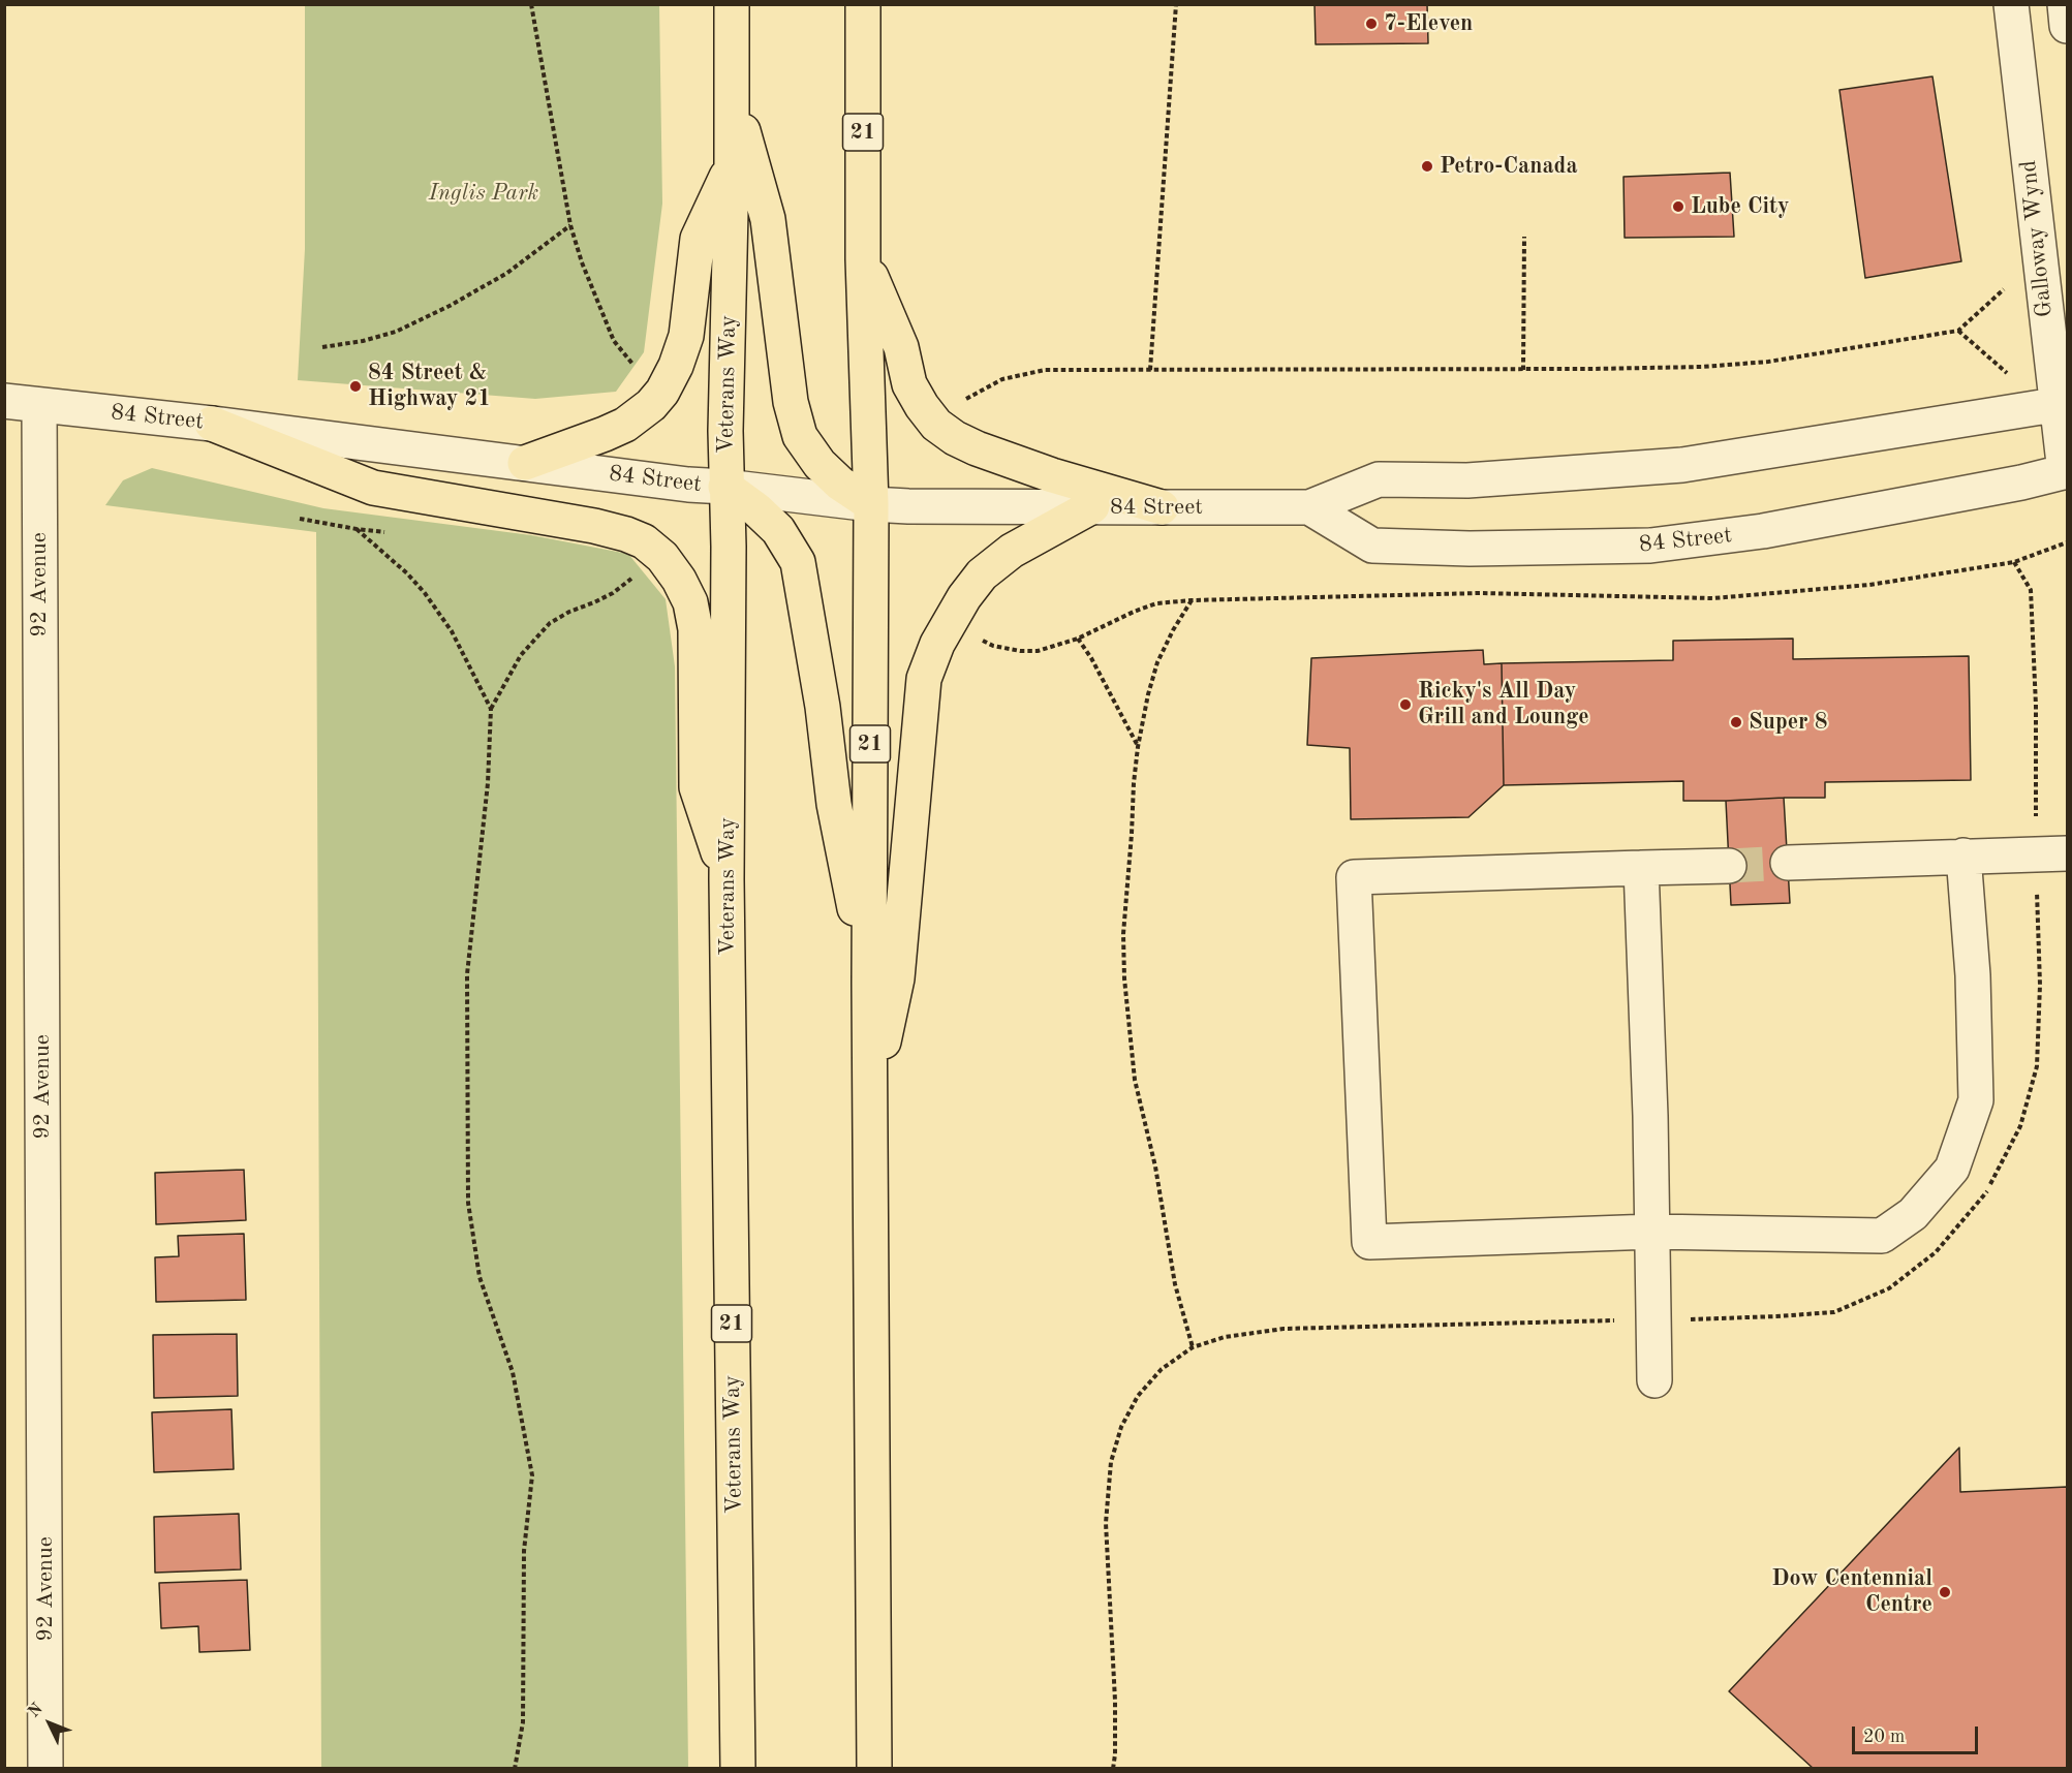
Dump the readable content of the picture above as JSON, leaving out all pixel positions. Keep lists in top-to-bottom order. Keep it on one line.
{"streets":{"main road":["21","Veterans Way"],"street":["Galloway Wynd","84 Street","92 Avenue"]},"crossings":[["21","84 Street"],["Galloway Wynd","84 Street"],["Veterans Way","84 Street"],["84 Street","92 Avenue"]],"parks":["Inglis Park"],"places":["7-Eleven","Petro-Canada","Lube City","84 Street & Highway 21","Ricky's All Day Grill and Lounge","Super 8","Dow Centennial Centre"],"scale_bar":"20 m","north":"top left"}
